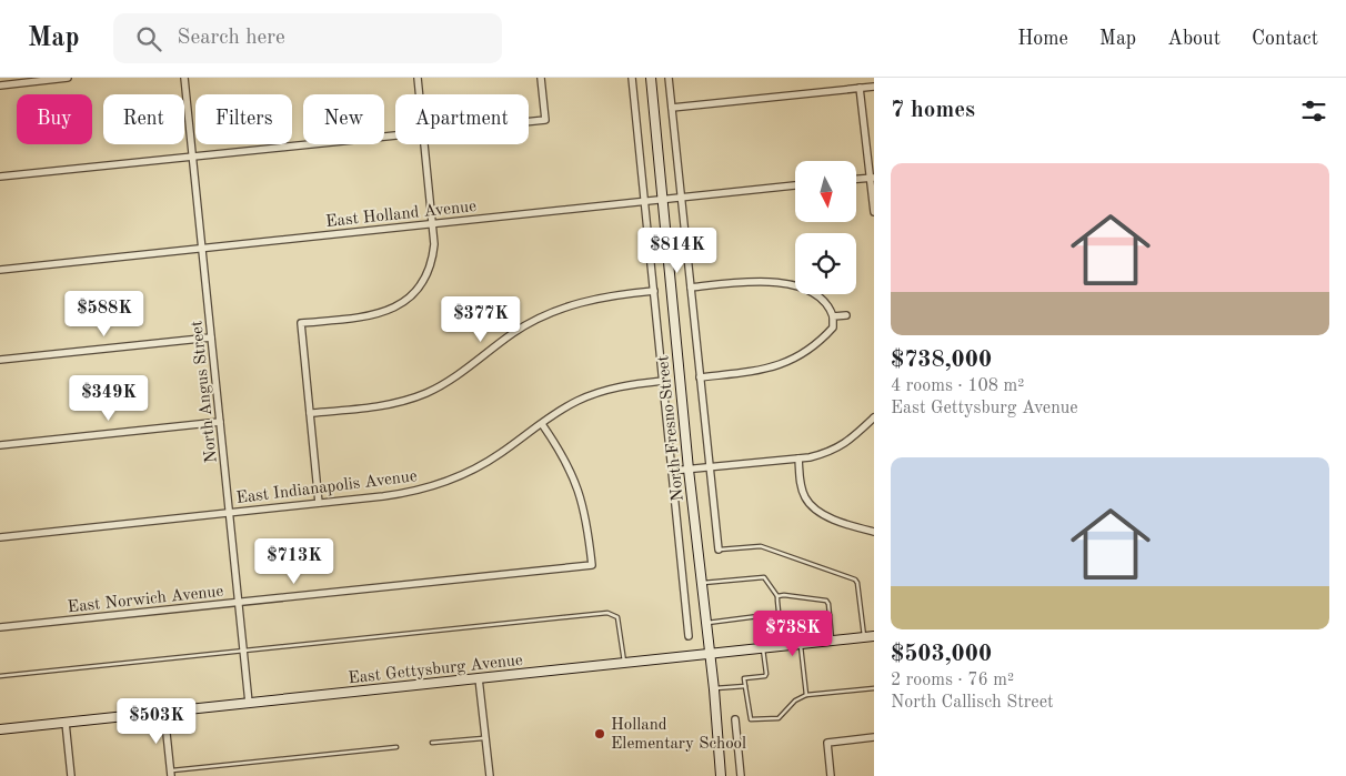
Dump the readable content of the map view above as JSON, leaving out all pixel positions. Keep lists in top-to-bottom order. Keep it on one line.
{"streets":{"street":["East Holland Avenue","North Angus Street","North Fresno Street","East Indianapolis Avenue","East Norwich Avenue","East Gettysburg Avenue"]},"crossings":[["East Holland Avenue","North Angus Street"],["East Holland Avenue","North Fresno Street"],["North Angus Street","East Indianapolis Avenue"],["North Angus Street","East Norwich Avenue"],["North Angus Street","East Gettysburg Avenue"],["North Fresno Street","East Indianapolis Avenue"],["North Fresno Street","East Gettysburg Avenue"],["East Indianapolis Avenue","East Norwich Avenue"]],"places":["Holland Elementary School"],"north":"bottom","page":{"header":"Map","search":"Search here","nav":["Home","Map","About","Contact"],"heading":"7 homes","chip":["Buy","Rent","Filters","New","Apartment"],"list":[{"name":"$738,000","note":"4 rooms · 108 m² · East Gettysburg Avenue"},{"name":"$503,000","note":"2 rooms · 76 m² · North Callisch Street"}],"price":["$814K","$588K","$377K","$349K","$713K","$738K","$503K"]}}
